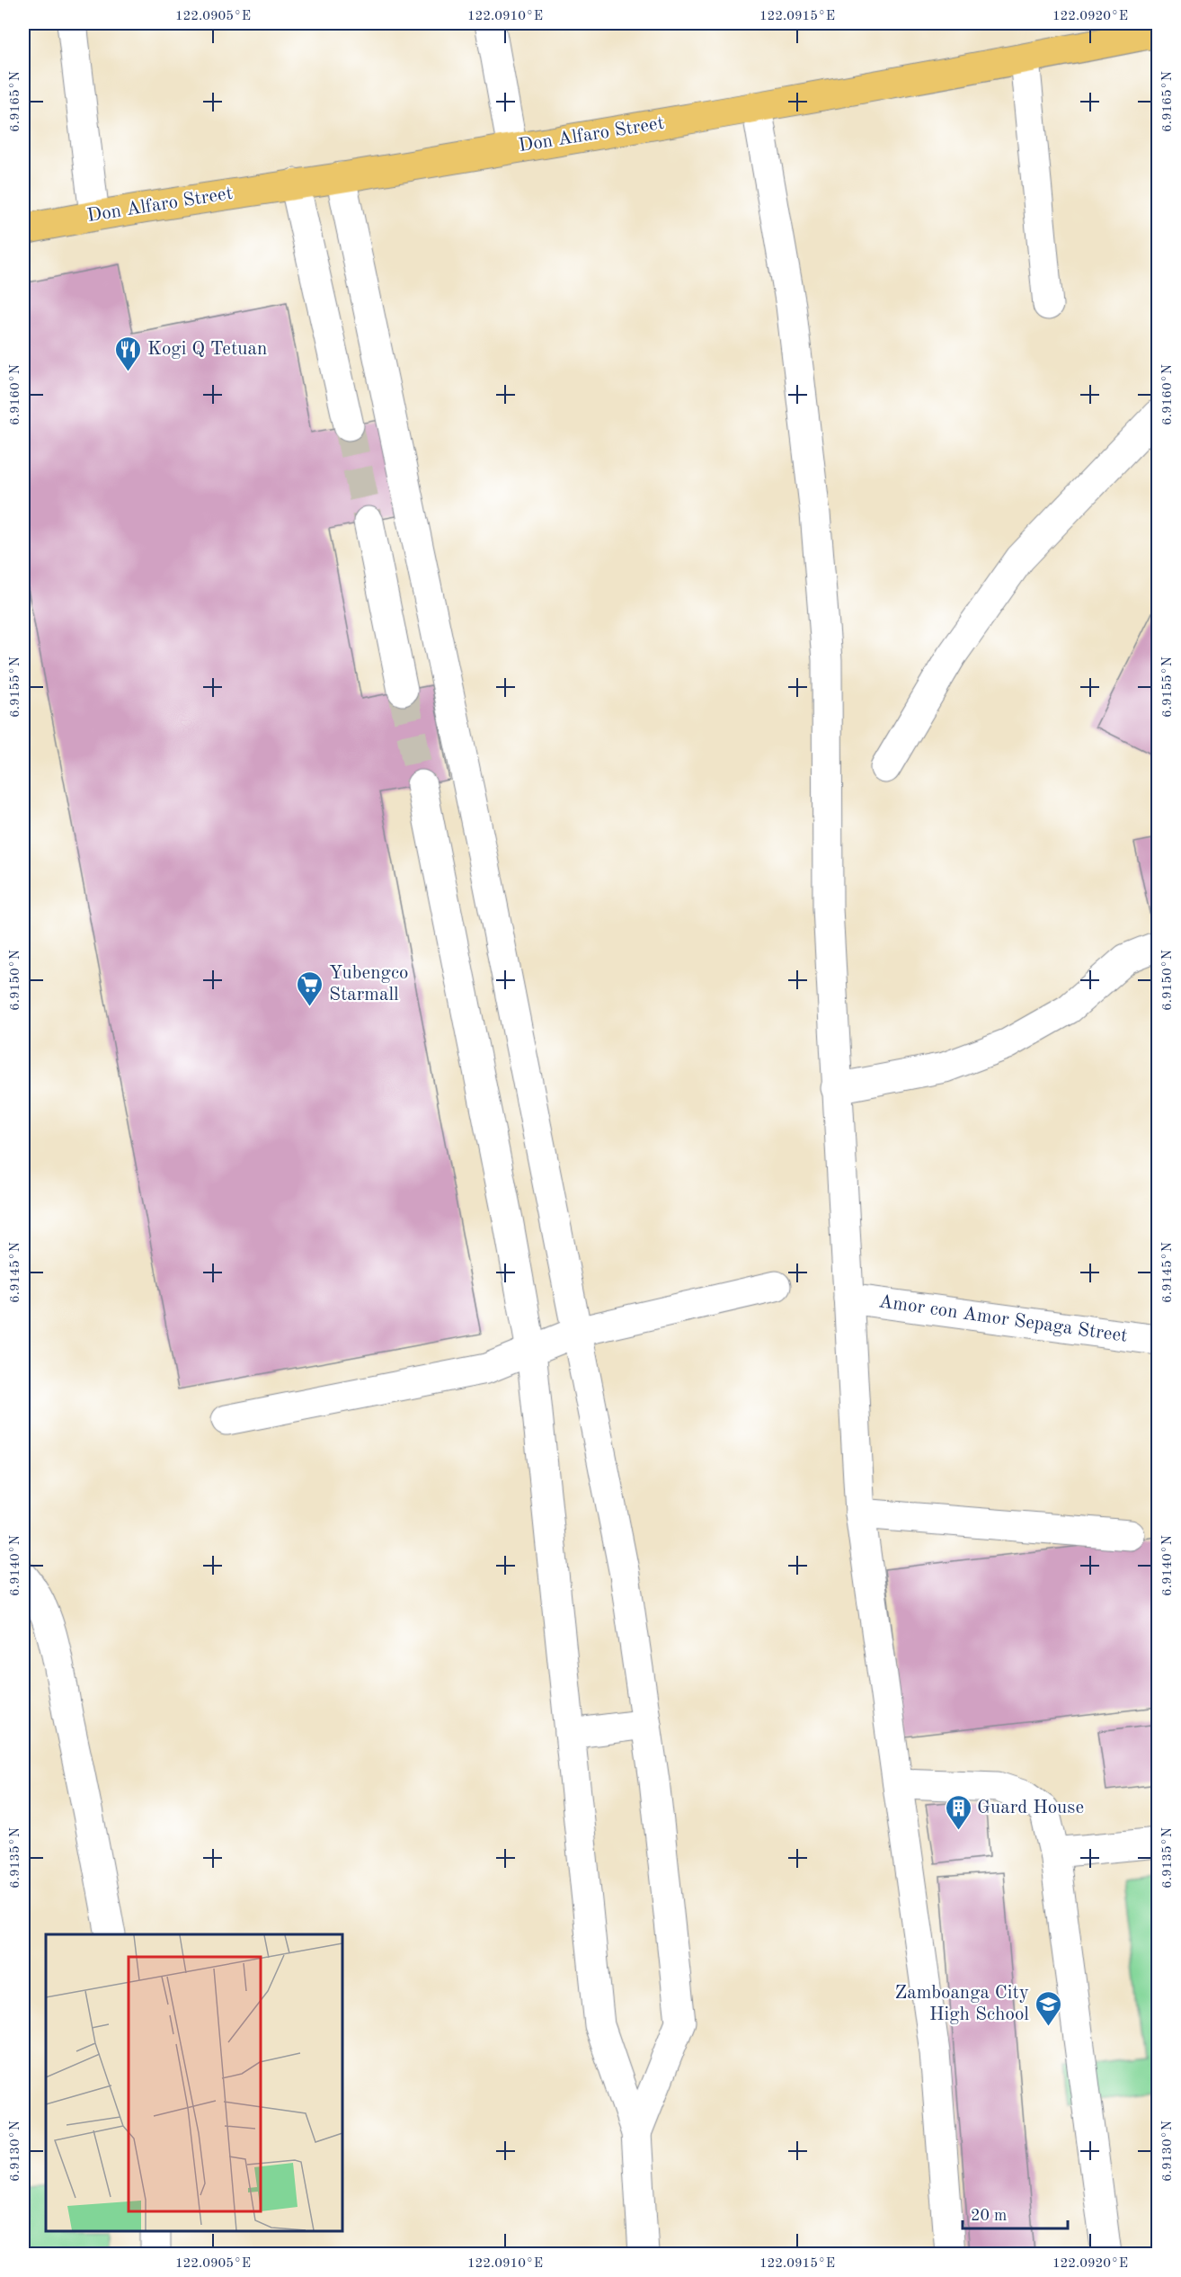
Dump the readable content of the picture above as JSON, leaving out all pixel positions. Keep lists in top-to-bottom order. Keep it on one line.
{"streets":{"main road":["Don Alfaro Street"],"street":["Amor con Amor Sepaga Street"]},"places":{"restaurant":["Kogi Q Tetuan"],"supermarket":["Yubengco Starmall"],"building":["Guard House"],"school or university":["Zamboanga City High School"]},"scale_bar":"20 m","coordinates":["122.0905°E","122.0910°E","122.0915°E","122.0920°E","6.9165°N","6.9160°N","6.9155°N","6.9150°N","6.9145°N","6.9140°N","6.9135°N","6.9130°N"]}
